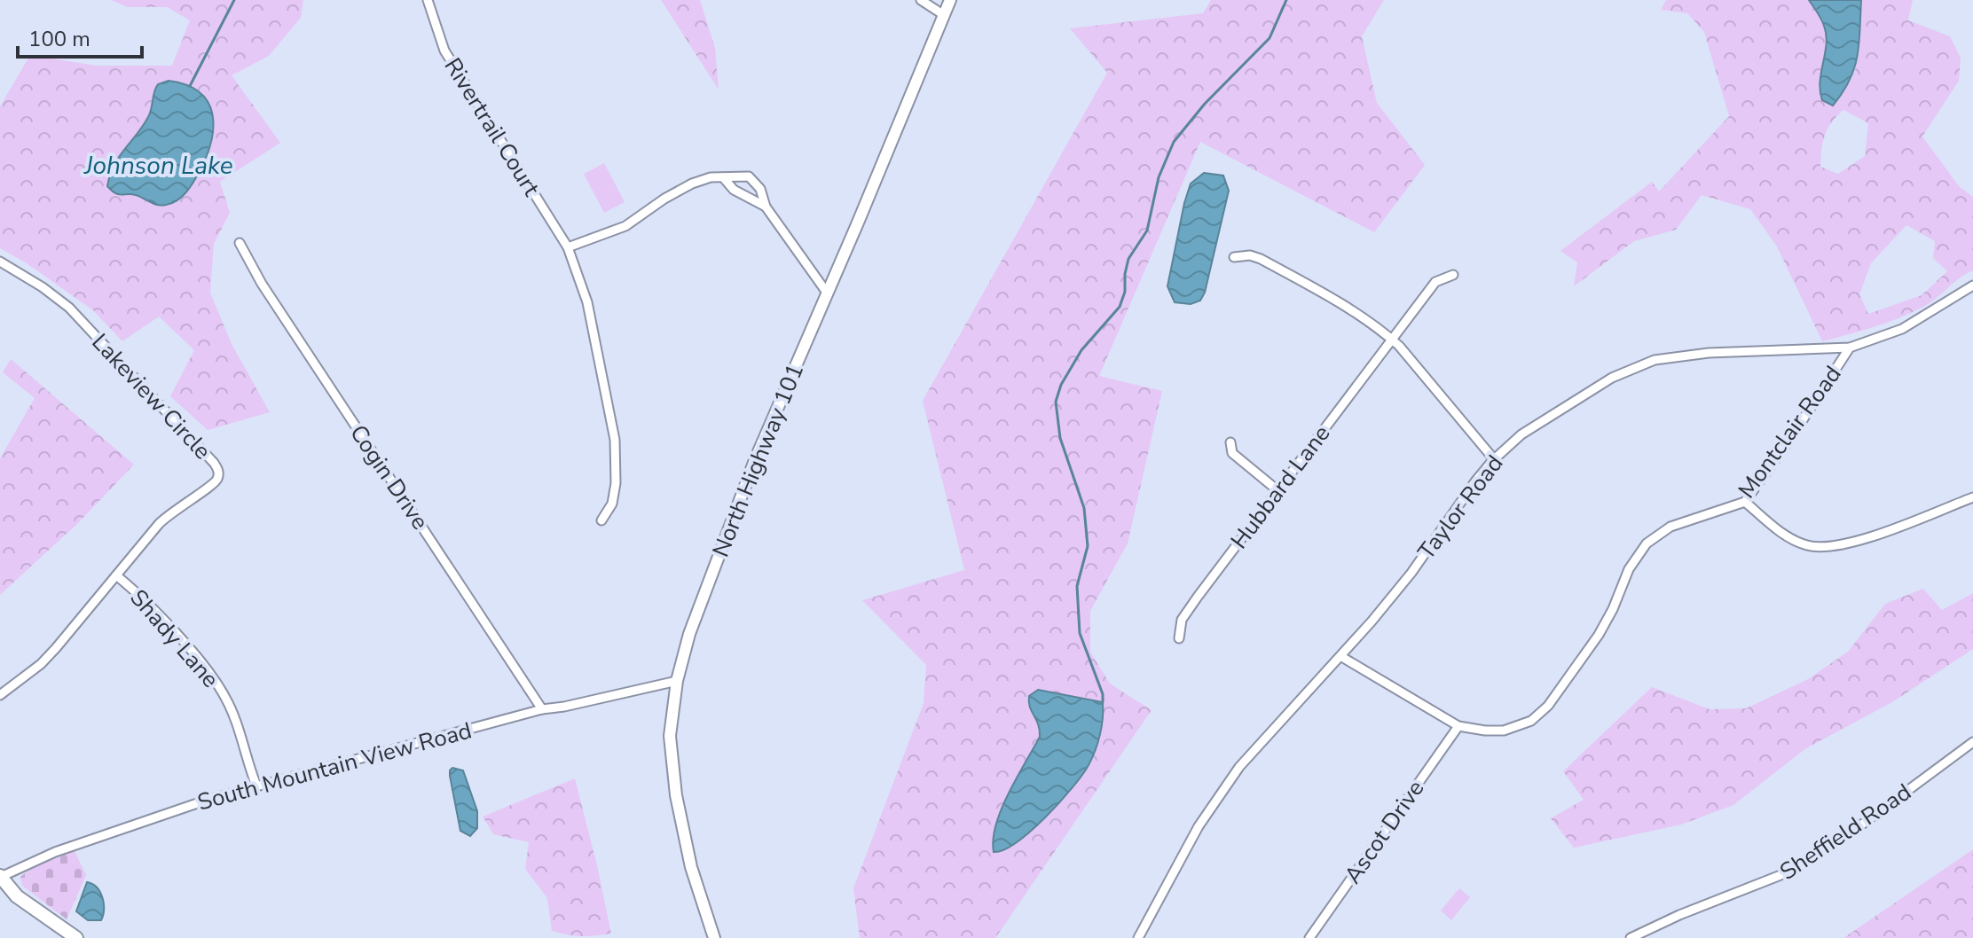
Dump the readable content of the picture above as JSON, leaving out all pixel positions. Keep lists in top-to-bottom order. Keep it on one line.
{"streets":{"main road":["North Highway 101"],"street":["Rivertrail Court","Lakeview Circle","Montclair Road","Cogin Drive","Hubbard Lane","Taylor Road","Shady Lane","South Mountain View Road","Ascot Drive","Sheffield Road"]},"crossings":[["Lakeview Circle","Shady Lane"],["Montclair Road","Taylor Road"],["Montclair Road","Ascot Drive"],["North Highway 101","South Mountain View Road"],["Cogin Drive","South Mountain View Road"],["Shady Lane","South Mountain View Road"]],"water":["Johnson Lake"],"scale_bar":"100 m"}
